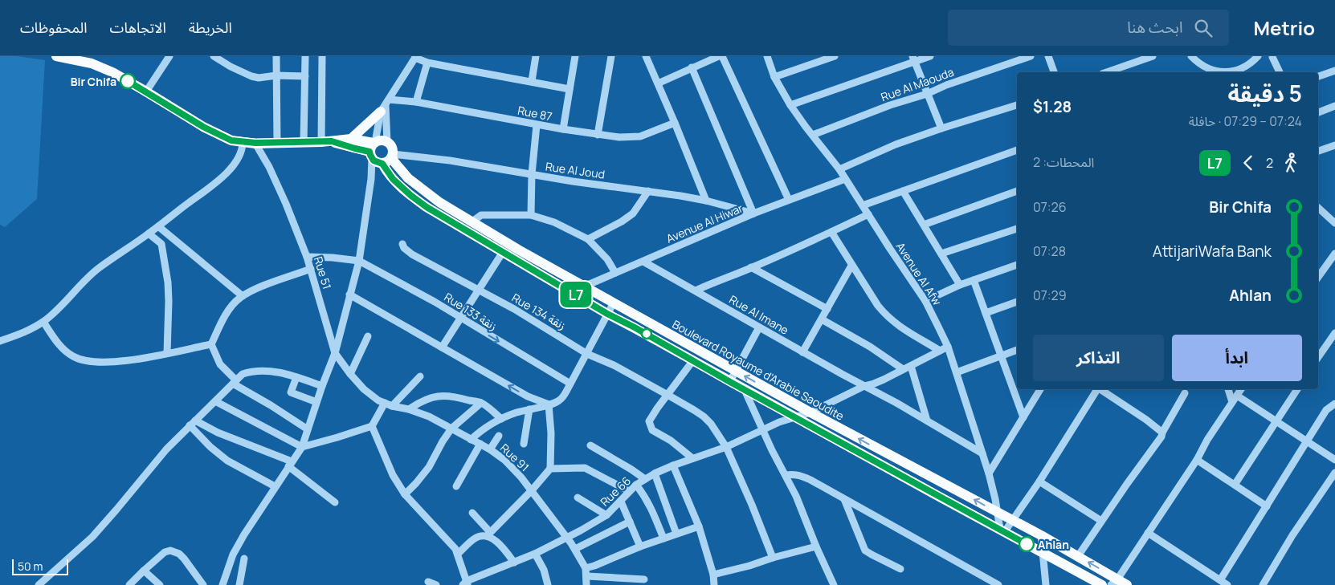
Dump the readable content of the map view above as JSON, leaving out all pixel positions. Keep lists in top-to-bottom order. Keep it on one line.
{"streets":{"main road":["Boulevard Royaume d'Arabie Saoudite"],"street":["Rue Al Maouda","Rue 87","Rue Al Joud","Avenue Al Hiwar","Rue 51","Avenue Al Afw","Rue 133 زنقة","Rue 134 زنقة","Rue Al Imane","Rue 91","Rue 66"]},"crossings":[["Rue Al Maouda","Avenue Al Afw"],["Rue Al Joud","Avenue Al Hiwar"],["Rue Al Joud","Boulevard Royaume d'Arabie Saoudite"],["Avenue Al Hiwar","Avenue Al Afw"],["Avenue Al Hiwar","Rue Al Imane"],["Avenue Al Hiwar","Boulevard Royaume d'Arabie Saoudite"],["Rue 51","Rue 91"],["Avenue Al Afw","Rue Al Imane"],["Avenue Al Afw","Boulevard Royaume d'Arabie Saoudite"],["Rue 134 زنقة","Rue 66"],["Boulevard Royaume d'Arabie Saoudite","Rue 66"],["Rue 91","Rue 66"]],"places":["Bir Chifa","Ahlan"],"lines":["bus line L7"],"scale_bar":"50 m","page":{"header":"Metrio","search":"ابحث هنا","nav":["الخريطة","الاتجاهات","المحفوظات"],"on_map":"L7","heading":["5 دقيقة","07:24 – 07:29 · حافلة","$1.28"],"legs":["2","L7","المحطات: 2"],"list":[{"name":"Bir Chifa","value":"07:26"},{"name":"AttijariWafa Bank","value":"07:28"},{"name":"Ahlan","value":"07:29"}],"buttons":["ابدأ","التذاكر"],"scale":"50 m"}}
